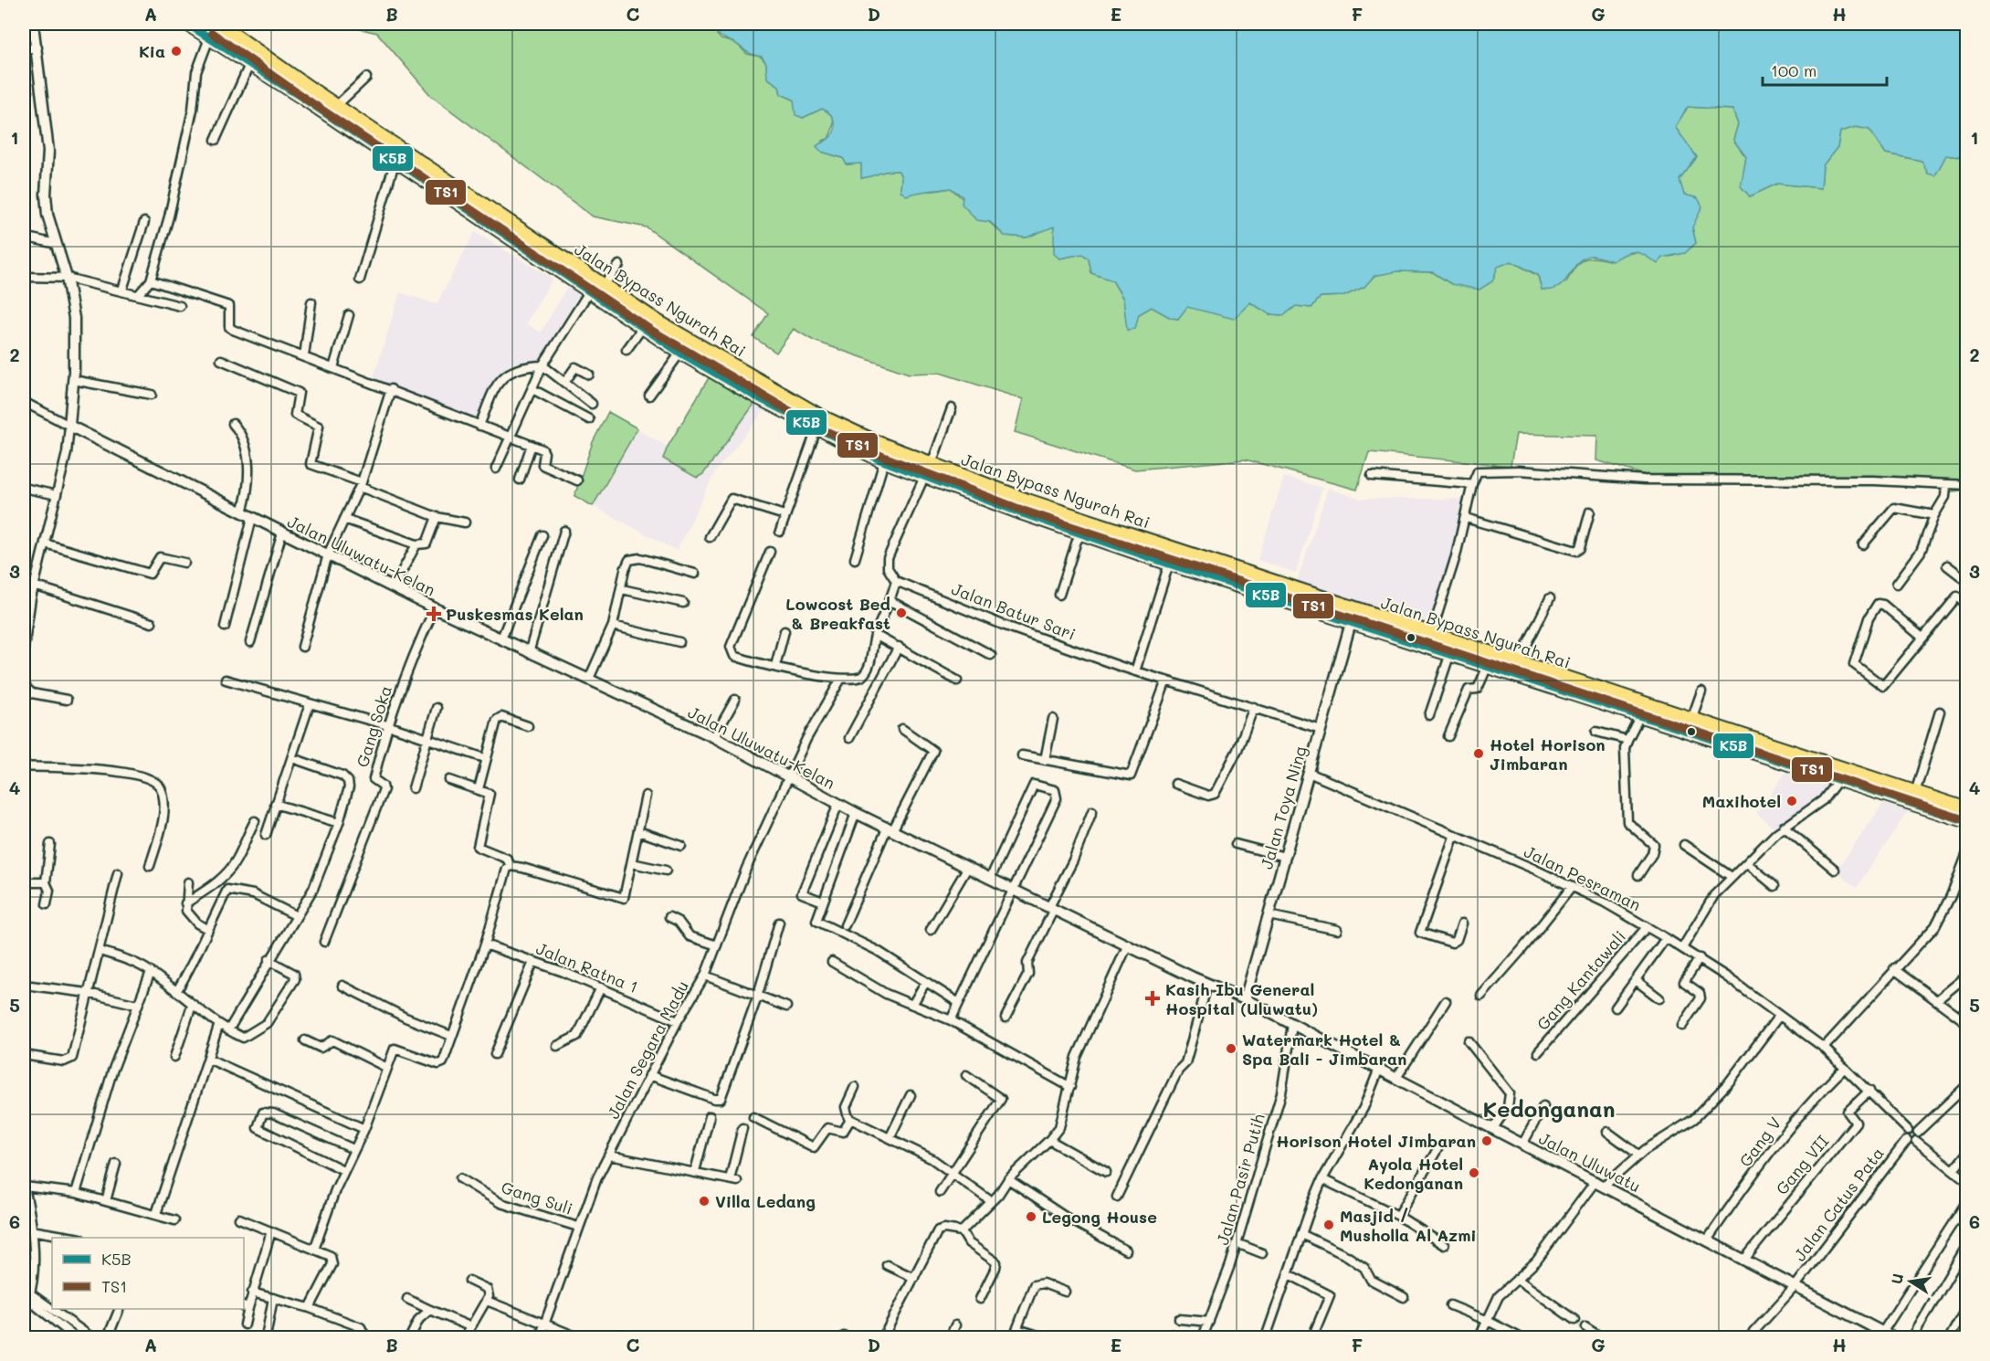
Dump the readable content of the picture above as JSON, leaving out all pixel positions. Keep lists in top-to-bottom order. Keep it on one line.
{"streets":{"highway":["Jalan Bypass Ngurah Rai"],"street":["Jalan Uluwatu-Kelan","Jalan Batur Sari","Gang Soka","Jalan Toya Ning","Jalan Pesraman","Jalan Ratna 1","Gang Kantawali","Jalan Segara Madu","Gang V","Jalan Uluwatu","Gang VII","Jalan Pasir Putih","Gang Suli","Jalan Catus Pata"]},"crossings":[["Jalan Bypass Ngurah Rai","Jalan Toya Ning"],["Jalan Uluwatu-Kelan","Gang Soka"],["Jalan Uluwatu-Kelan","Jalan Toya Ning"],["Jalan Uluwatu-Kelan","Jalan Segara Madu"],["Jalan Uluwatu-Kelan","Jalan Uluwatu"],["Jalan Batur Sari","Jalan Toya Ning"],["Jalan Toya Ning","Jalan Pesraman"],["Jalan Toya Ning","Jalan Uluwatu"],["Jalan Pesraman","Gang Kantawali"],["Jalan Pesraman","Gang V"],["Jalan Pesraman","Gang VII"],["Jalan Pesraman","Jalan Catus Pata"],["Jalan Ratna 1","Jalan Segara Madu"],["Jalan Segara Madu","Gang Suli"],["Gang V","Jalan Uluwatu"],["Jalan Uluwatu","Gang VII"],["Jalan Uluwatu","Jalan Pasir Putih"],["Jalan Uluwatu","Jalan Catus Pata"]],"districts":["Kedonganan"],"places":{"other":["Kia","Lowcost Bed & Breakfast","Hotel Horison Jimbaran","Maxihotel","Watermark Hotel & Spa Bali - Jimbaran","Horison Hotel Jimbaran","Ayola Hotel Kedonganan","Villa Ledang","Legong House","Masjid / Musholla Al Azmi"],"health":["Puskesmas Kelan","Kasih Ibu General Hospital (Uluwatu)"]},"lines":["transit line K5B","transit line TS1"],"legend":["K5B","TS1"],"scale_bar":"100 m","north":"left","grid":{"columns":["A","B","C","D","E","F","G","H"],"rows":["1","2","3","4","5","6"]}}
